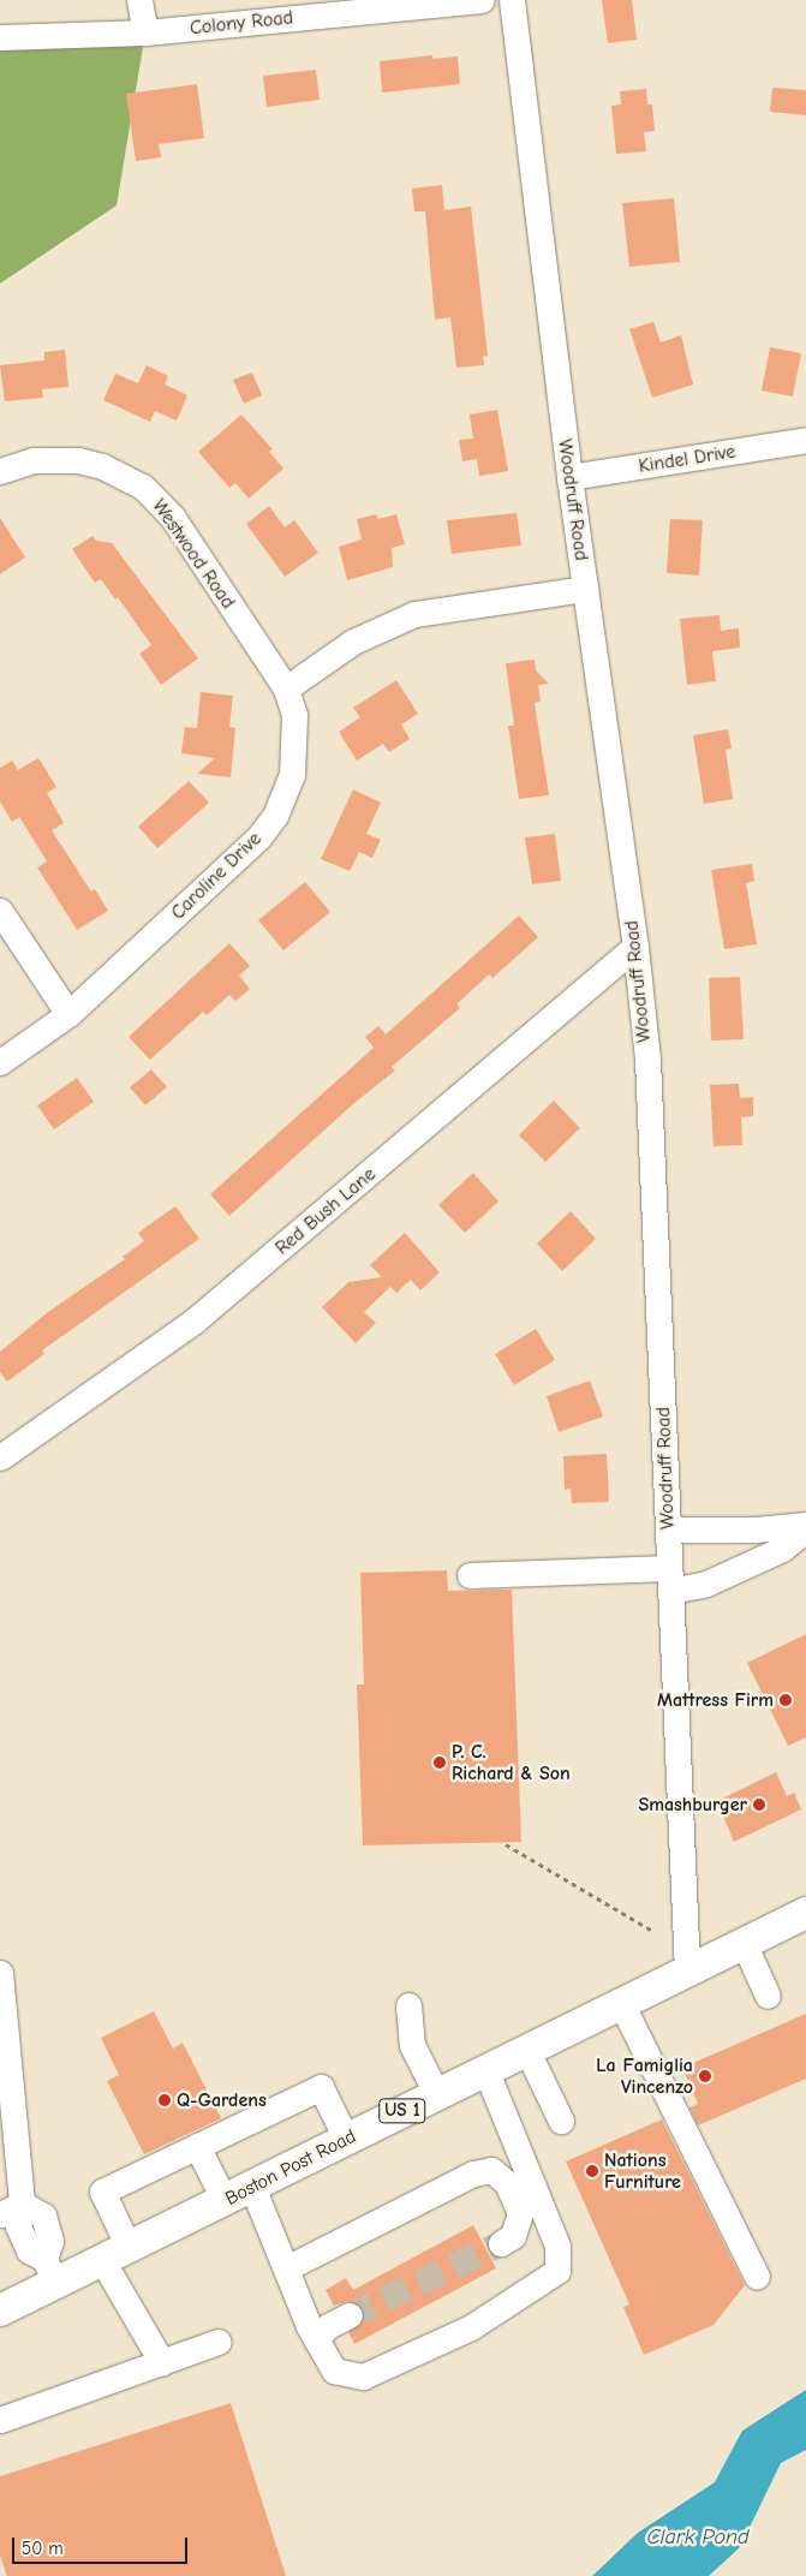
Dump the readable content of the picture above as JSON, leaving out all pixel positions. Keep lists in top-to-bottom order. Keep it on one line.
{"streets":{"main road":["US 1","Boston Post Road"],"street":["Colony Road","Kindel Drive","Woodruff Road","Westwood Road","Caroline Drive","Red Bush Lane"]},"crossings":[["Kindel Drive","Woodruff Road"],["Woodruff Road","Red Bush Lane"],["Woodruff Road","Boston Post Road"],["Westwood Road","Caroline Drive"]],"water":["Clark Pond"],"places":["Mattress Firm","P. C. Richard & Son","Smashburger","La Famiglia Vincenzo","Q-Gardens","Nations Furniture"],"scale_bar":"50 m"}
